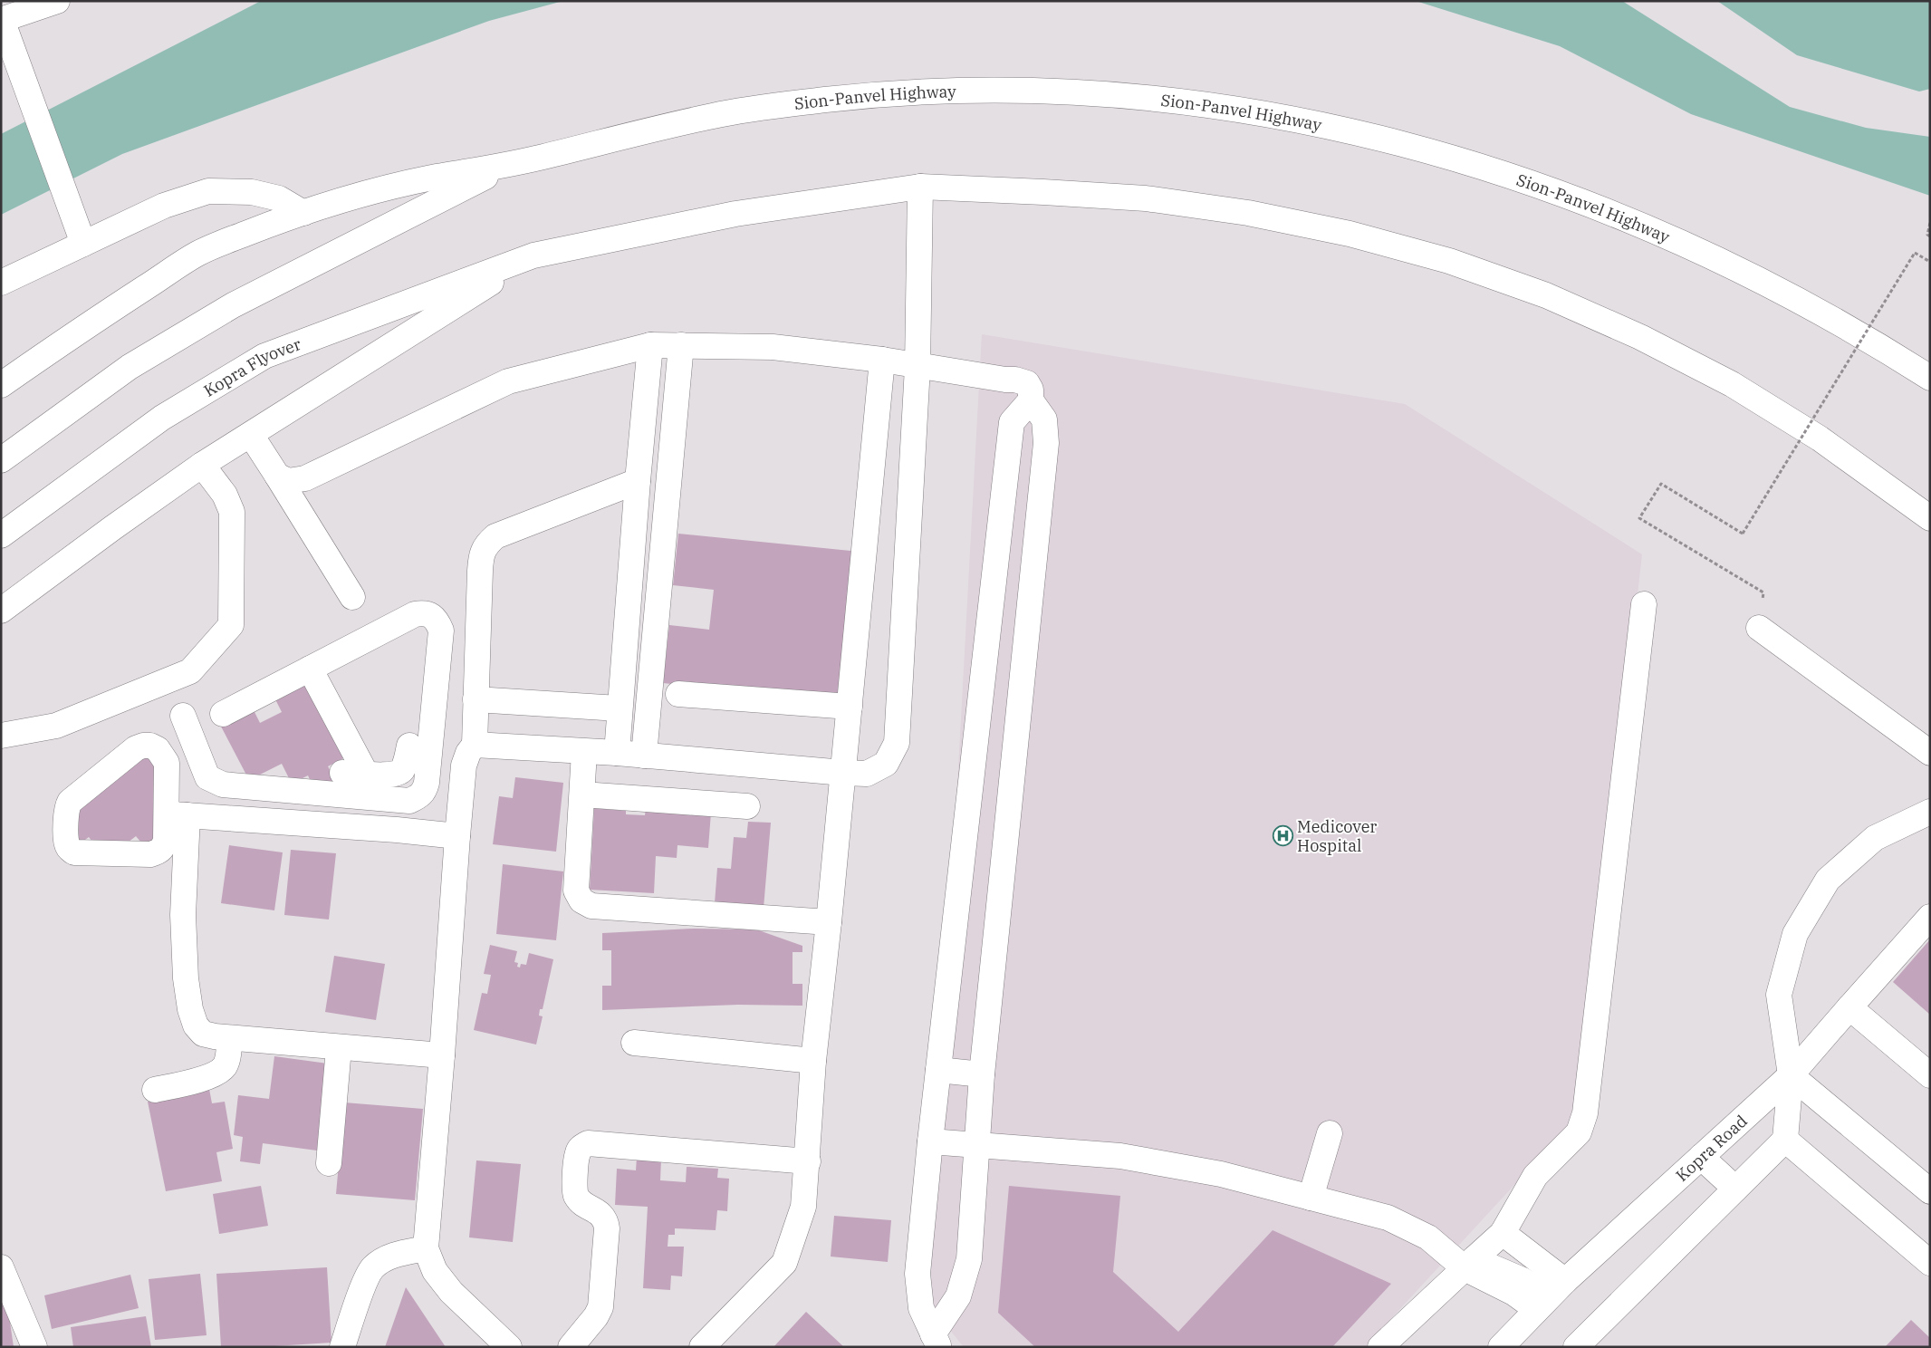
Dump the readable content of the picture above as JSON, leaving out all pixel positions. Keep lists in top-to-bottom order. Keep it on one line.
{"streets":{"main road":["Sion-Panvel Highway","Kopra Flyover","Kopra Road"]},"places":{"hospital":["Medicover Hospital"]}}
